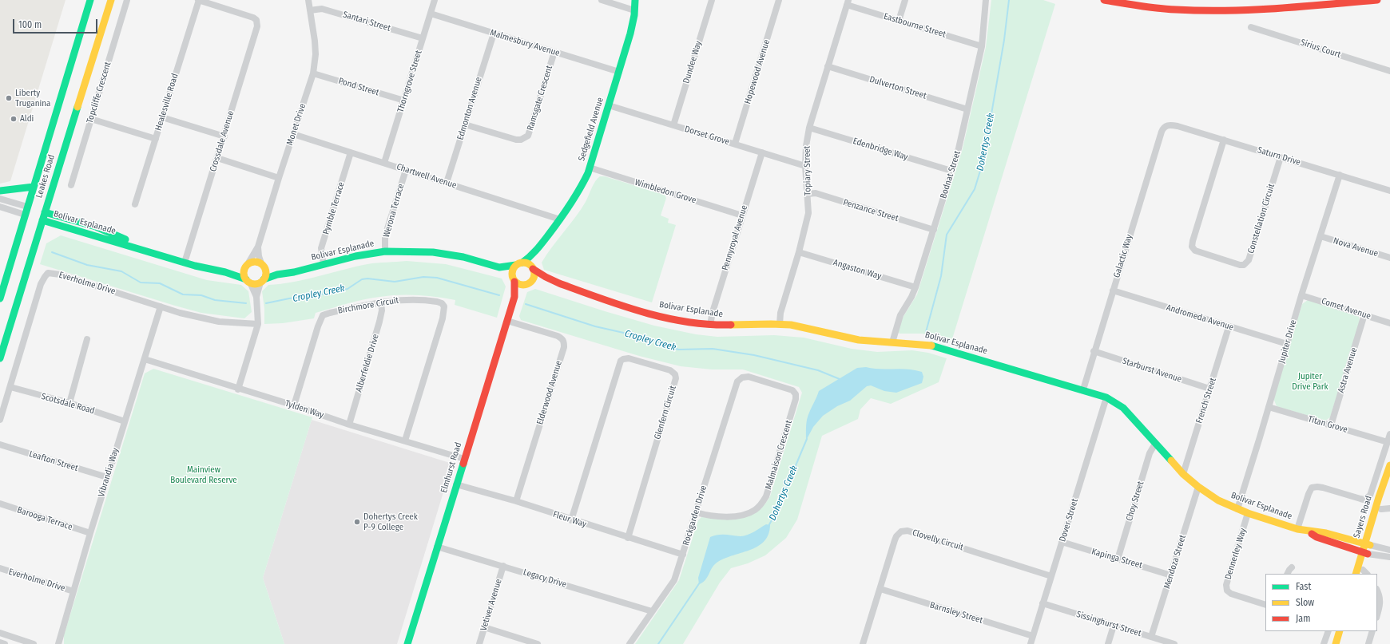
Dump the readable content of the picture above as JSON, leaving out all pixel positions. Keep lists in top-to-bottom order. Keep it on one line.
{"streets":{"main road":["Sedgefield Avenue","Leakes Road","Bolivar Esplanade","Elmhurst Road","Sayers Road"],"street":["Santari Street","Eastbourne Street","Malmesbury Avenue","Sirius Court","Dundee Way","Hopewood Avenue","Thorngrove Street","Pond Street","Dulverton Street","Topcliffe Crescent","Ramsgate Crescent","Healesville Road","Edmonton Avenue","Monet Drive","Dorset Grove","Crossdale Avenue","Edenbridge Way","Saturn Drive","Topiary Street","Bodnat Street","Chartwell Avenue","Wimbledon Grove","Pymble Terrace","Werona Terrace","Penzance Street","Constellation Circuit","Pennyroyal Avenue","Nova Avenue","Galactic Way","Angaston Way","Everholme Drive","Birchmore Circuit","Comet Avenue","Andromeda Avenue","Jupiter Drive","Alberfeldie Drive","Starburst Avenue","Astra Avenue","Elderwood Avenue","French Street","Scotsdale Road","Tylden Way","Glenfern Circuit","Titan Grove","Malmaison Crescent","Leafton Street","Vibrandia Way","Choy Street","Rockgarden Drive","Barooga Terrace","Fleur Way","Dover Street","Clovelly Circuit","Dennerley Way","Kapinga Street","Mendoza Street","Legacy Drive","Vetiver Avenue","Barnsley Street","Sissinghurst Street"]},"crossings":[["Santari Street","Thorngrove Street"],["Santari Street","Monet Drive"],["Eastbourne Street","Topiary Street"],["Eastbourne Street","Bodnat Street"],["Malmesbury Avenue","Thorngrove Street"],["Malmesbury Avenue","Ramsgate Crescent"],["Malmesbury Avenue","Edmonton Avenue"],["Malmesbury Avenue","Sedgefield Avenue"],["Dundee Way","Dorset Grove"],["Hopewood Avenue","Dorset Grove"],["Thorngrove Street","Pond Street"],["Thorngrove Street","Chartwell Avenue"],["Pond Street","Monet Drive"],["Dulverton Street","Topiary Street"],["Dulverton Street","Bodnat Street"],["Ramsgate Crescent","Edmonton Avenue"],["Healesville Road","Crossdale Avenue"],["Edmonton Avenue","Chartwell Avenue"],["Monet Drive","Chartwell Avenue"],["Monet Drive","Bolivar Esplanade"],["Sedgefield Avenue","Dorset Grove"],["Sedgefield Avenue","Chartwell Avenue"],["Sedgefield Avenue","Wimbledon Grove"],["Sedgefield Avenue","Bolivar Esplanade"],["Sedgefield Avenue","Elmhurst Road"],["Dorset Grove","Topiary Street"],["Dorset Grove","Pennyroyal Avenue"],["Crossdale Avenue","Bolivar Esplanade"],["Edenbridge Way","Topiary Street"],["Edenbridge Way","Bodnat Street"],["Saturn Drive","Constellation Circuit"],["Saturn Drive","Galactic Way"],["Saturn Drive","Jupiter Drive"],["Topiary Street","Penzance Street"],["Topiary Street","Bolivar Esplanade"],["Topiary Street","Angaston Way"],["Bodnat Street","Penzance Street"],["Bodnat Street","Bolivar Esplanade"],["Bodnat Street","Angaston Way"],["Leakes Road","Bolivar Esplanade"],["Chartwell Avenue","Pymble Terrace"],["Chartwell Avenue","Werona Terrace"],["Wimbledon Grove","Pennyroyal Avenue"],["Pymble Terrace","Bolivar Esplanade"],["Werona Terrace","Bolivar Esplanade"],["Bolivar Esplanade","Pennyroyal Avenue"],["Bolivar Esplanade","Galactic Way"],["Bolivar Esplanade","Jupiter Drive"],["Bolivar Esplanade","French Street"],["Bolivar Esplanade","Elmhurst Road"],["Bolivar Esplanade","Choy Street"],["Bolivar Esplanade","Sayers Road"],["Bolivar Esplanade","Dover Street"],["Bolivar Esplanade","Dennerley Way"],["Bolivar Esplanade","Mendoza Street"],["Nova Avenue","Jupiter Drive"],["Galactic Way","Andromeda Avenue"],["Galactic Way","Starburst Avenue"],["Everholme Drive","Scotsdale Road"],["Everholme Drive","Vibrandia Way"],["Birchmore Circuit","Alberfeldie Drive"],["Birchmore Circuit","Tylden Way"],["Comet Avenue","Jupiter Drive"],["Comet Avenue","Astra Avenue"],["Andromeda Avenue","Jupiter Drive"],["Andromeda Avenue","French Street"],["Jupiter Drive","Titan Grove"],["Alberfeldie Drive","Tylden Way"],["Starburst Avenue","French Street"],["Astra Avenue","Titan Grove"],["Elderwood Avenue","Elmhurst Road"],["Elderwood Avenue","Fleur Way"],["Scotsdale Road","Vibrandia Way"],["Tylden Way","Elmhurst Road"],["Tylden Way","Vibrandia Way"],["Glenfern Circuit","Fleur Way"],["Titan Grove","Sayers Road"],["Malmaison Crescent","Rockgarden Drive"],["Leafton Street","Vibrandia Way"],["Elmhurst Road","Fleur Way"],["Elmhurst Road","Legacy Drive"],["Vibrandia Way","Barooga Terrace"],["Choy Street","Kapinga Street"],["Rockgarden Drive","Fleur Way"],["Rockgarden Drive","Legacy Drive"],["Dover Street","Clovelly Circuit"],["Dover Street","Kapinga Street"],["Dover Street","Barnsley Street"],["Dover Street","Sissinghurst Street"],["Clovelly Circuit","Barnsley Street"],["Kapinga Street","Mendoza Street"],["Mendoza Street","Sissinghurst Street"],["Legacy Drive","Vetiver Avenue"]],"water":["Dohertys Creek","Cropley Creek"],"parks":["Jupiter Drive Park","Mainview Boulevard Reserve"],"places":["Liberty Truganina","Aldi","Dohertys Creek P-9 College"],"legend":["Fast","Slow","Jam"],"scale_bar":"100 m"}
